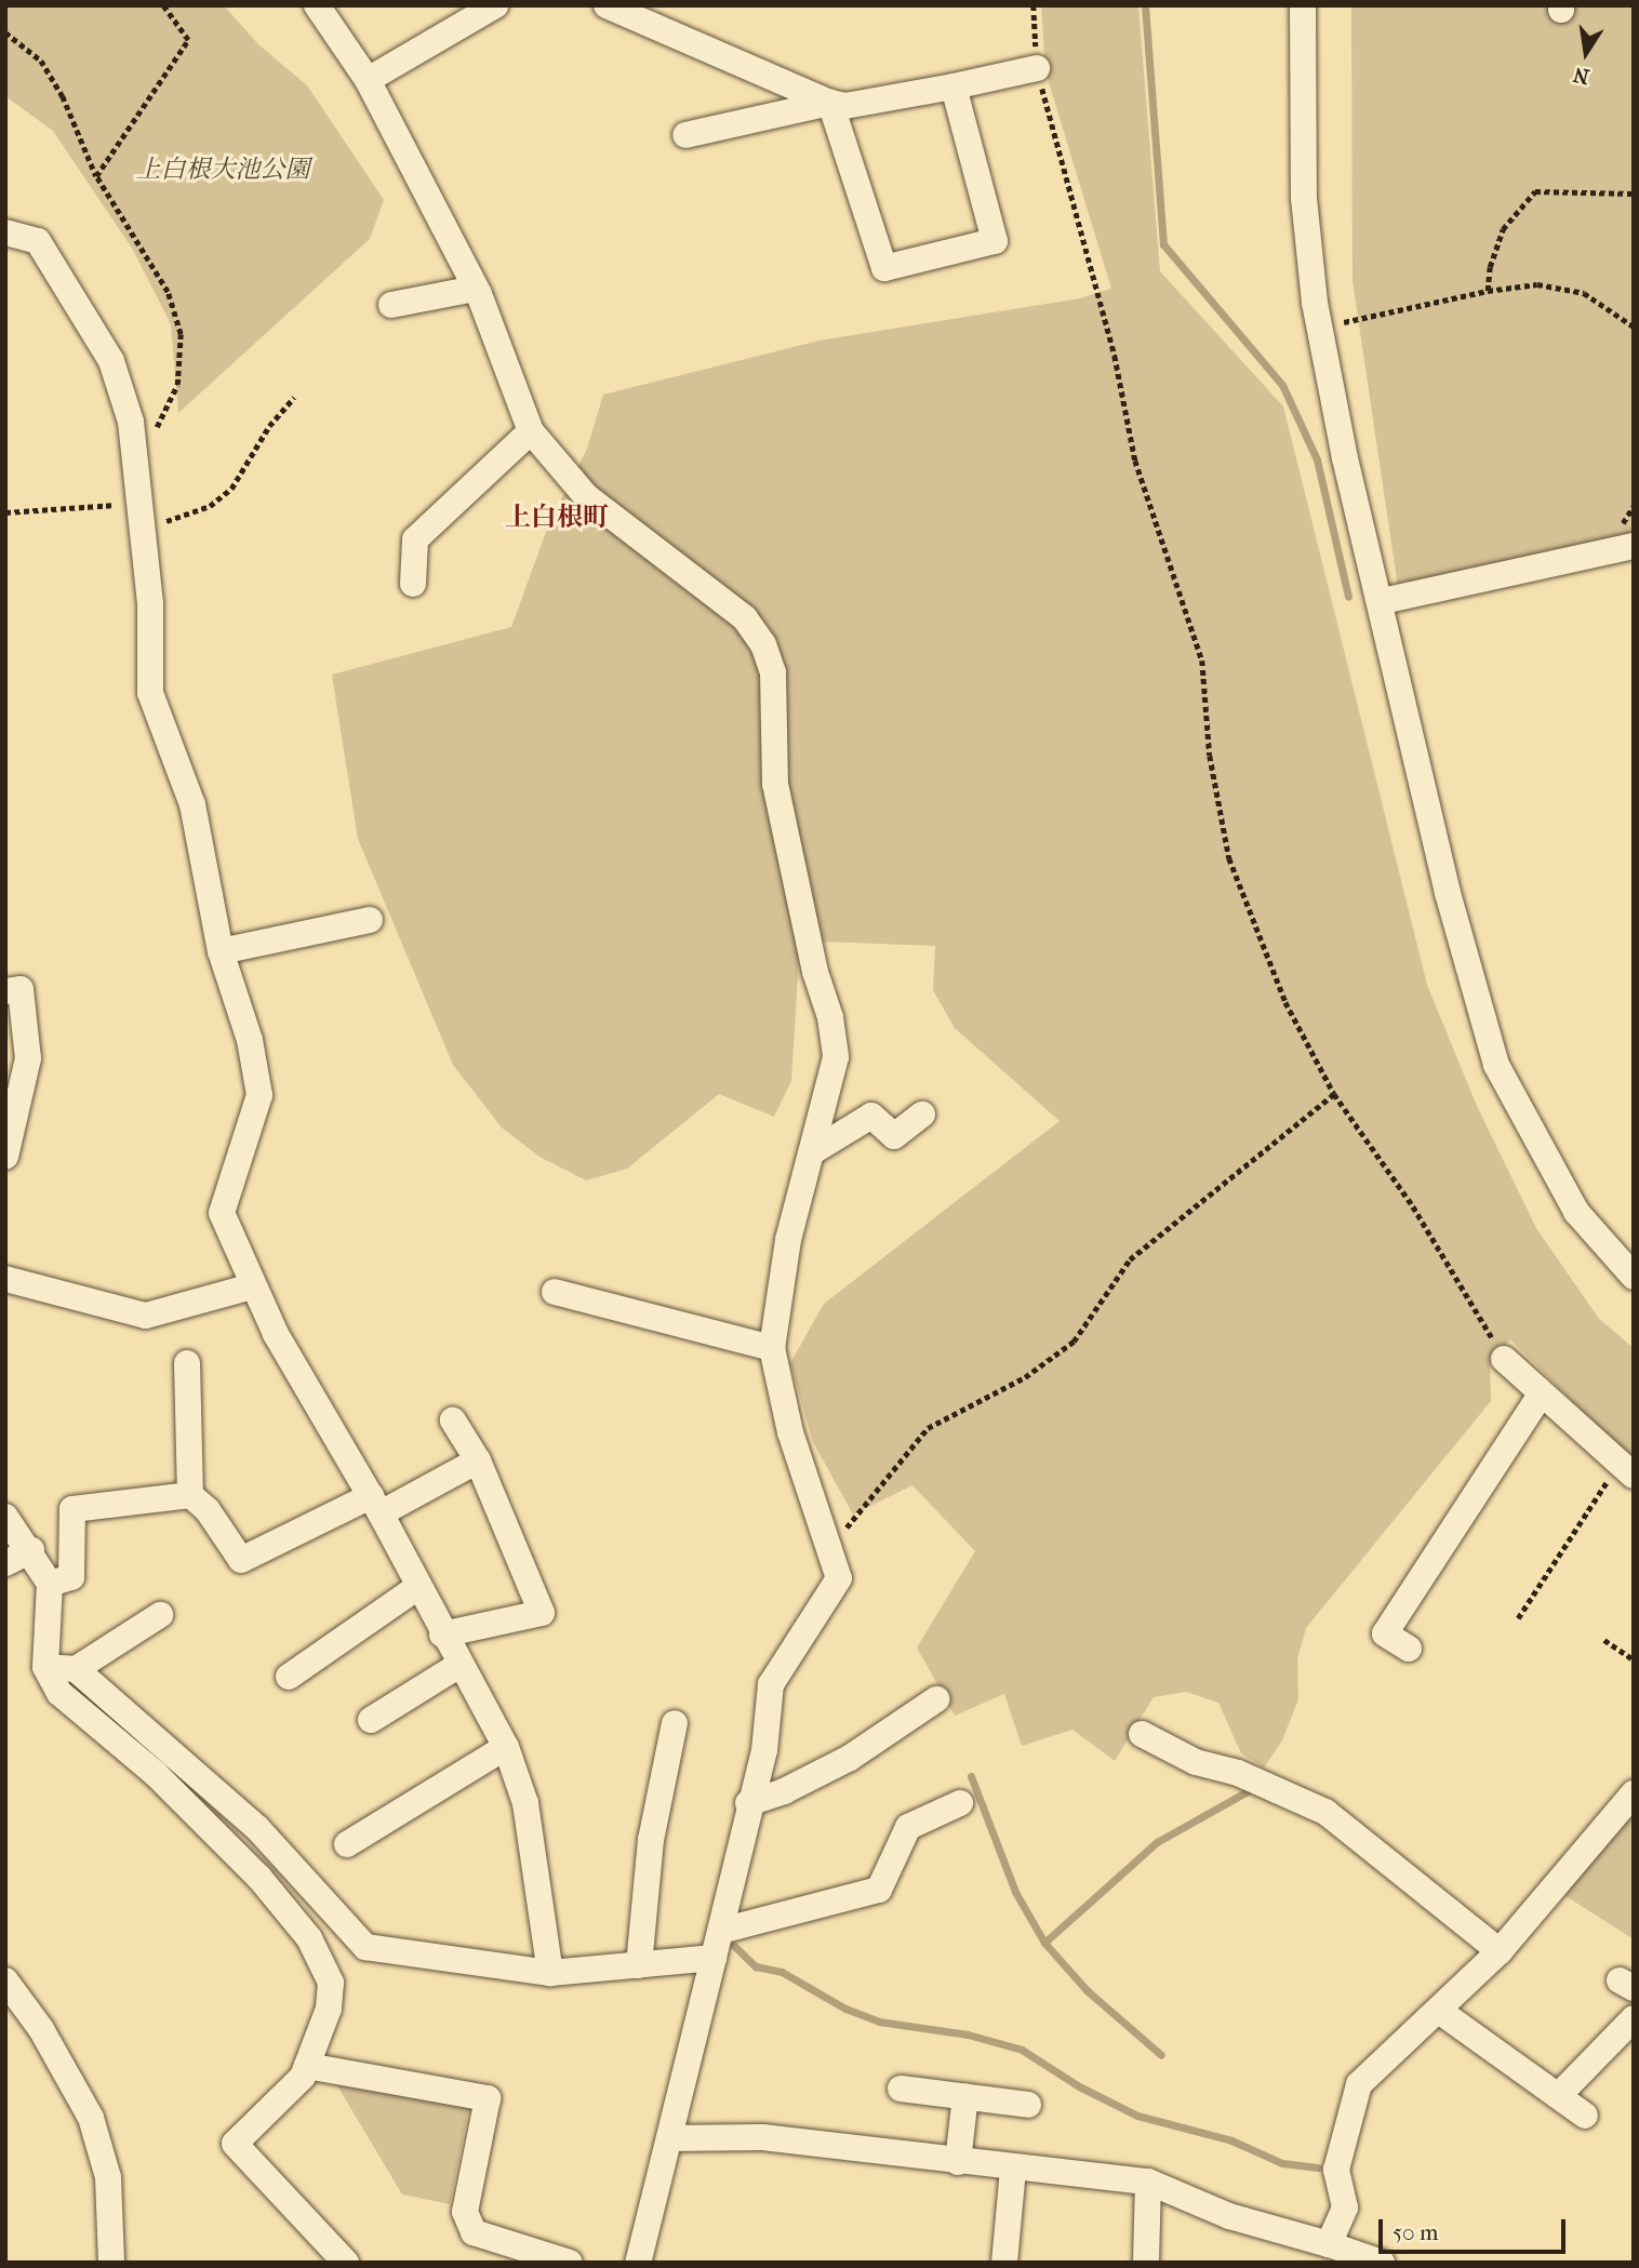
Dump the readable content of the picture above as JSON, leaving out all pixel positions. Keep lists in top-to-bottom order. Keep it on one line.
{"districts":["上白根町"],"parks":["上白根大池公園"],"scale_bar":"50 m","north":"bottom"}
